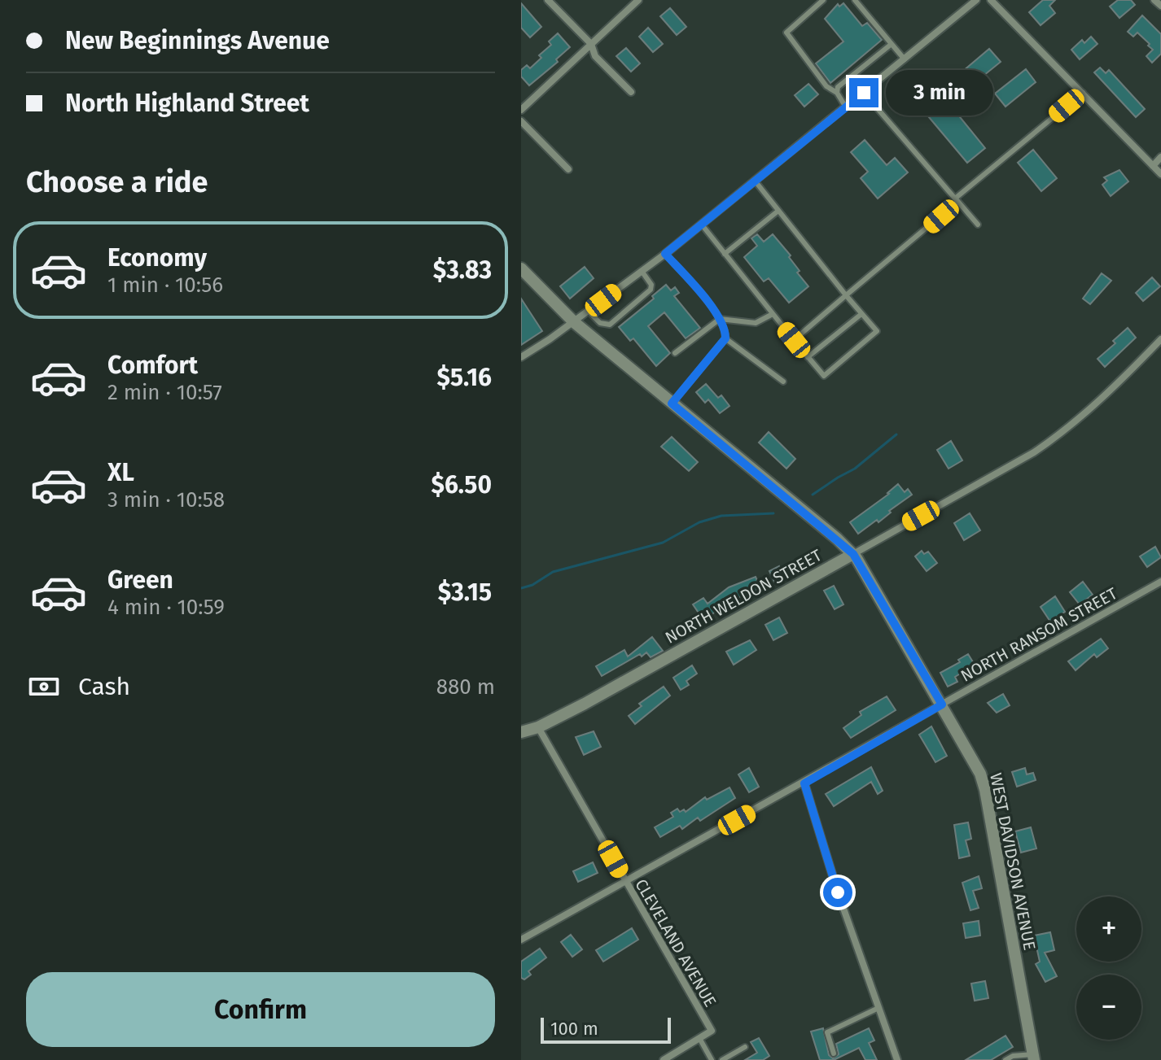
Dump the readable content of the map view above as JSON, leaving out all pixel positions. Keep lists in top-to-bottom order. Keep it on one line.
{"streets":{"street":["NORTH WELDON STREET","NORTH RANSOM STREET","WEST DAVIDSON AVENUE","CLEVELAND AVENUE"]},"crossings":[["NORTH WELDON STREET","WEST DAVIDSON AVENUE"],["NORTH WELDON STREET","CLEVELAND AVENUE"],["NORTH RANSOM STREET","WEST DAVIDSON AVENUE"],["NORTH RANSOM STREET","CLEVELAND AVENUE"]],"scale_bar":"100 m","page":{"banner":["New Beginnings Avenue","North Highland Street"],"bubble":"3 min","heading":"Choose a ride","list":[{"name":"Economy","note":"1 min · 10:56","value":"$3.83"},{"name":"Comfort","note":"2 min · 10:57","value":"$5.16"},{"name":"XL","note":"3 min · 10:58","value":"$6.50"},{"name":"Green","note":"4 min · 10:59","value":"$3.15"}],"pay":["Cash","880 m"],"map_buttons":["+","−"],"buttons":"Confirm","scale":"100 m"}}
